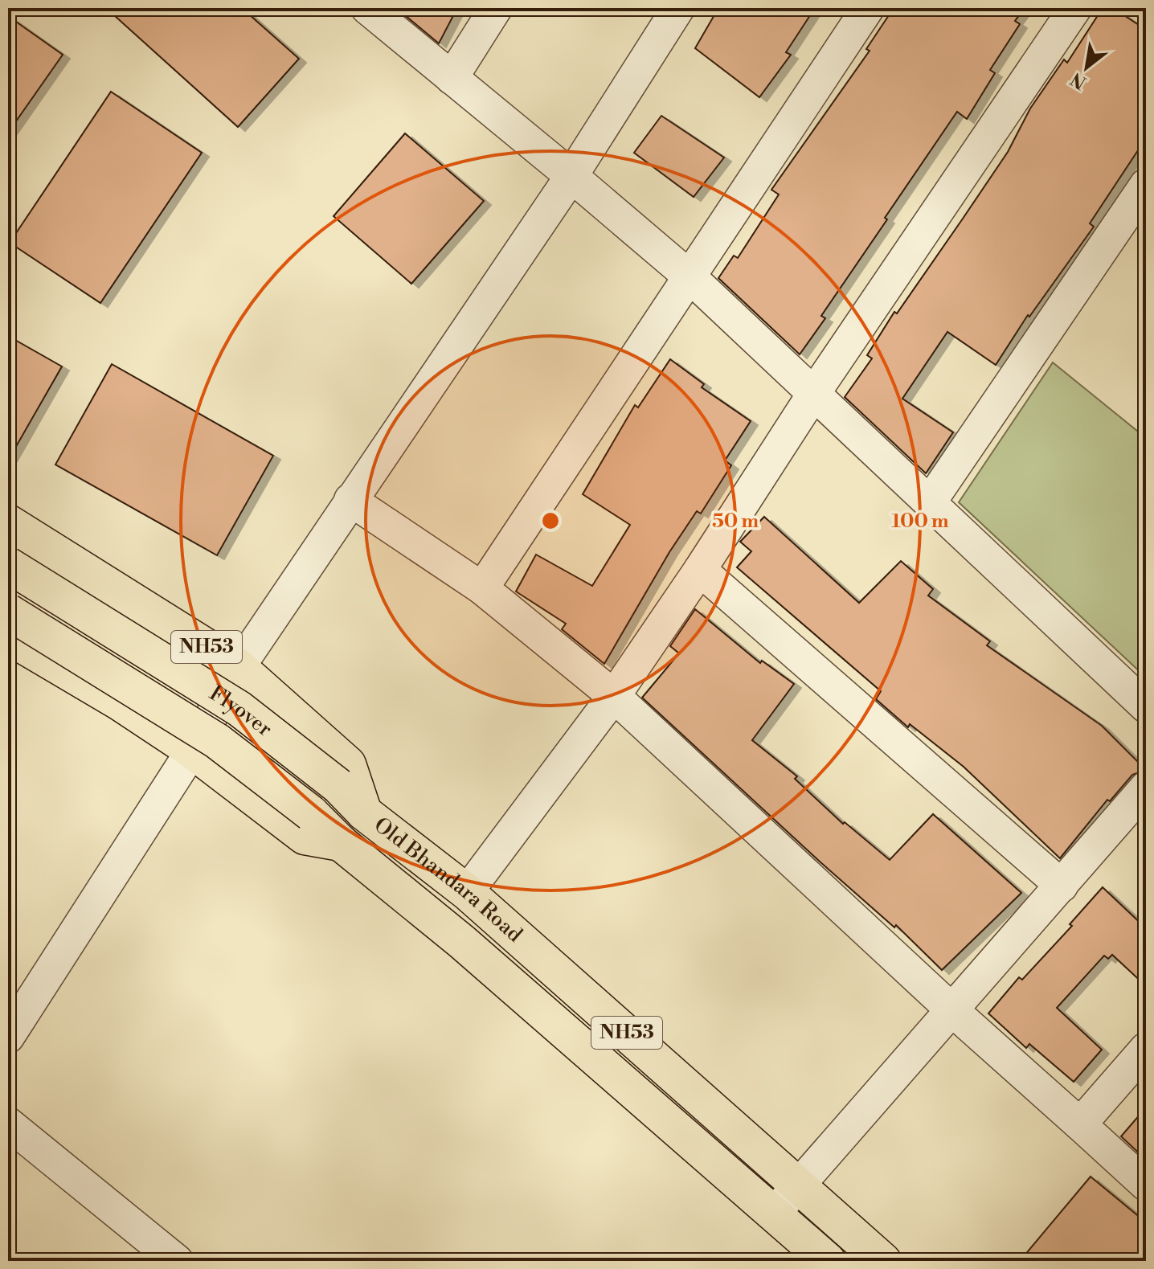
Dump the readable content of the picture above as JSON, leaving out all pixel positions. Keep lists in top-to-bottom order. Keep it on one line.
{"streets":{"main road":["NH53","Flyover","Old Bhandara Road"]},"crossings":[["NH53","Flyover"],["Flyover","Old Bhandara Road"]],"north":"bottom left","rings":["50 m","100 m"]}
